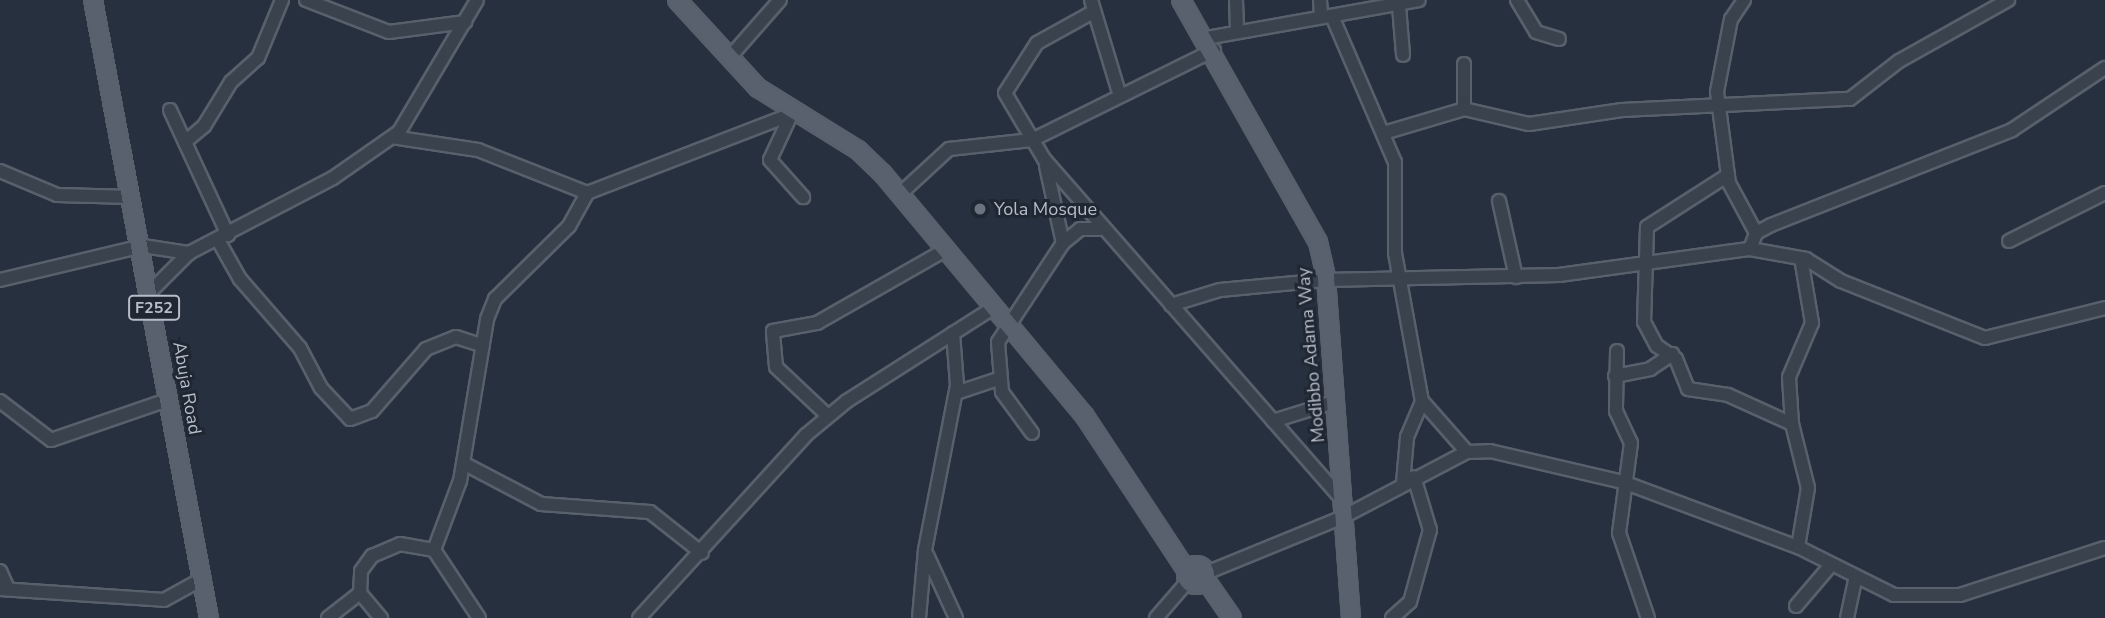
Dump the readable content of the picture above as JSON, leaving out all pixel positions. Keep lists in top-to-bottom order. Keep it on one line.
{"streets":{"main road":["F252","Modibbo Adama Way","Abuja Road"]},"places":["Yola Mosque"]}
